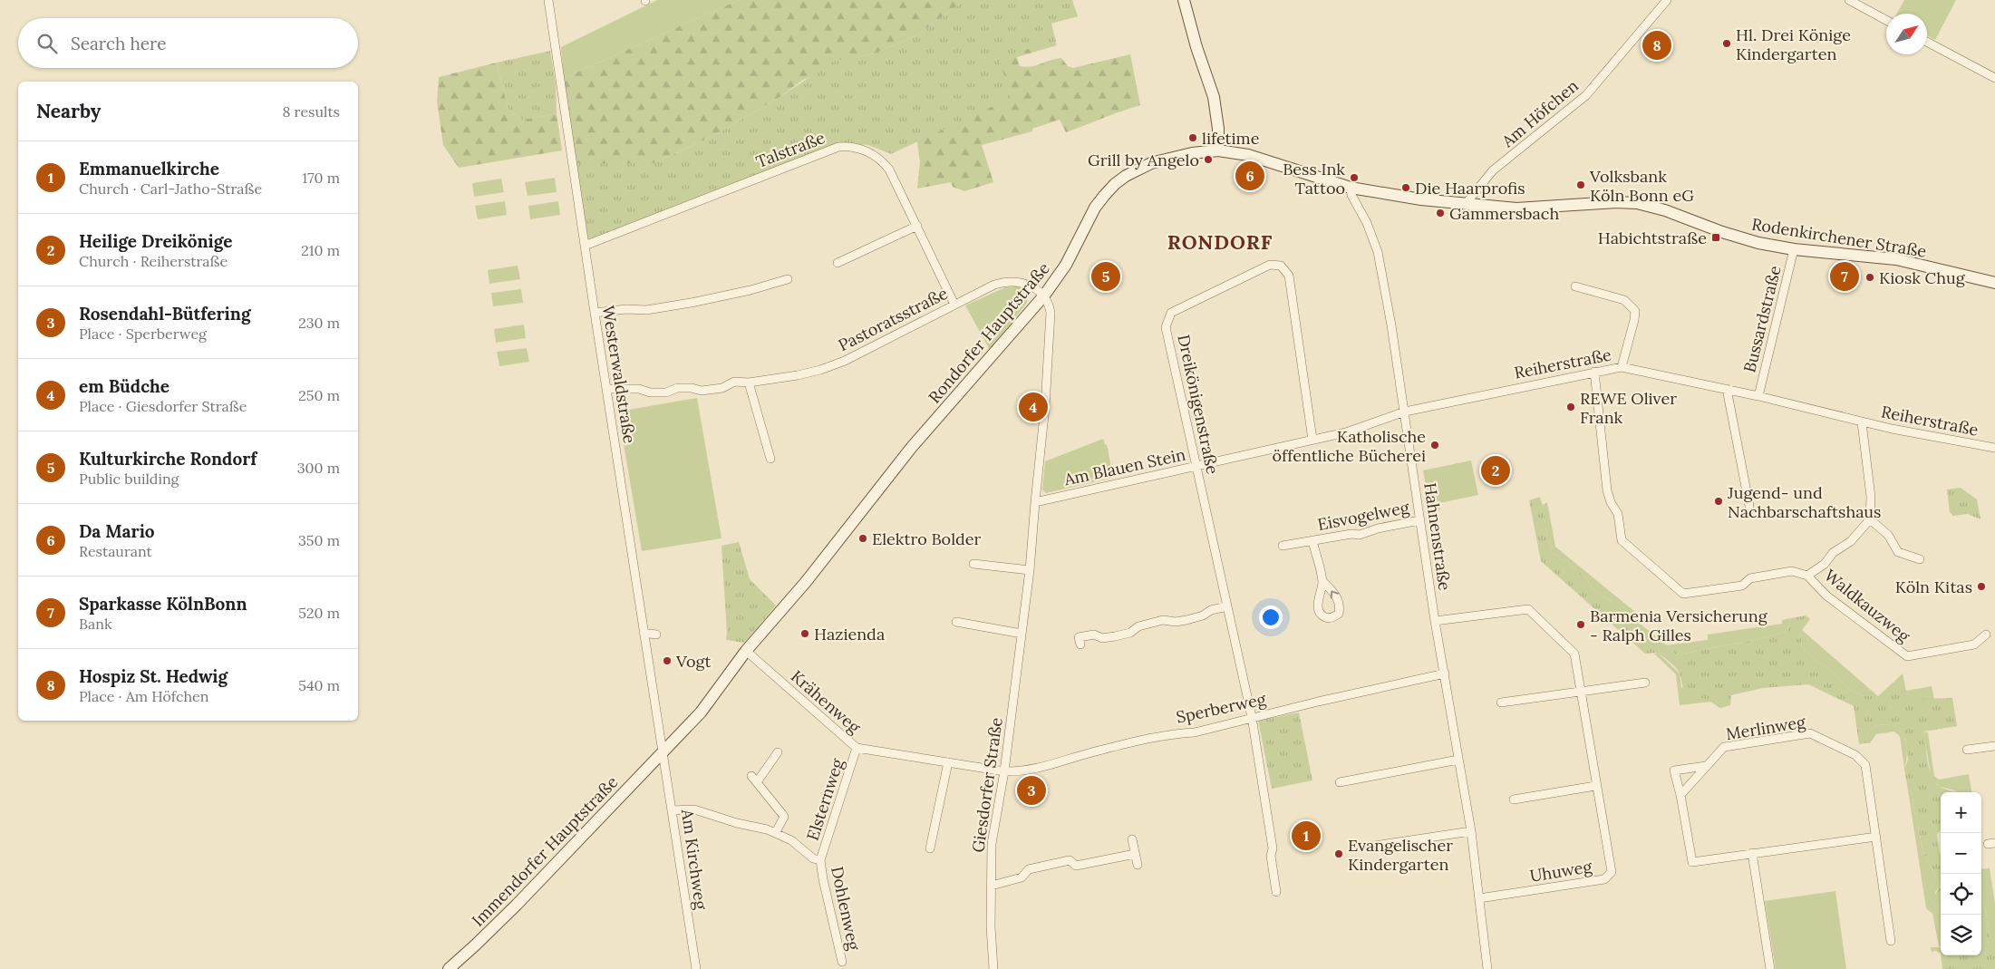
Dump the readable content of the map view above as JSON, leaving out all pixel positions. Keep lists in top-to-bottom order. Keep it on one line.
{"streets":{"street":["Am Höfchen","Talstraße","Rodenkirchener Straße","Pastoratsstraße","Bussardstraße","Rondorfer Hauptstraße","Reiherstraße","Westerwaldstraße","Dreikönigenstraße","Am Blauen Stein","Eisvogelweg","Hahnenstraße","Waldkauzweg","Krähenweg","Sperberweg","Merlinweg","Giesdorfer Straße","Elsternweg","Immendorfer Hauptstraße","Am Kirchweg","Uhuweg","Dohlenweg"]},"crossings":[["Am Höfchen","Rodenkirchener Straße"],["Am Höfchen","Rondorfer Hauptstraße"],["Talstraße","Pastoratsstraße"],["Talstraße","Westerwaldstraße"],["Rodenkirchener Straße","Bussardstraße"],["Rodenkirchener Straße","Rondorfer Hauptstraße"],["Pastoratsstraße","Rondorfer Hauptstraße"],["Pastoratsstraße","Westerwaldstraße"],["Pastoratsstraße","Giesdorfer Straße"],["Bussardstraße","Reiherstraße"],["Rondorfer Hauptstraße","Westerwaldstraße"],["Rondorfer Hauptstraße","Hahnenstraße"],["Rondorfer Hauptstraße","Krähenweg"],["Rondorfer Hauptstraße","Giesdorfer Straße"],["Rondorfer Hauptstraße","Immendorfer Hauptstraße"],["Rondorfer Hauptstraße","Am Kirchweg"],["Reiherstraße","Am Blauen Stein"],["Reiherstraße","Hahnenstraße"],["Reiherstraße","Waldkauzweg"],["Westerwaldstraße","Immendorfer Hauptstraße"],["Westerwaldstraße","Am Kirchweg"],["Dreikönigenstraße","Am Blauen Stein"],["Dreikönigenstraße","Sperberweg"],["Am Blauen Stein","Hahnenstraße"],["Am Blauen Stein","Giesdorfer Straße"],["Eisvogelweg","Hahnenstraße"],["Hahnenstraße","Sperberweg"],["Hahnenstraße","Uhuweg"],["Krähenweg","Sperberweg"],["Krähenweg","Giesdorfer Straße"],["Krähenweg","Elsternweg"],["Sperberweg","Giesdorfer Straße"],["Elsternweg","Dohlenweg"],["Immendorfer Hauptstraße","Am Kirchweg"],["Am Kirchweg","Dohlenweg"]],"districts":["RONDORF"],"places":{"other":["Hl. Drei Könige Kindergarten","lifetime","Grill by Angelo","Bess Ink Tattoo","Volksbank Köln Bonn eG","Die Haarprofis","Gammersbach","Kiosk Chug","REWE Oliver Frank","Katholische öffentliche Bücherei","Jugend- und Nachbarschaftshaus","Elektro Bolder","Köln Kitas","Barmenia Versicherung - Ralph Gilles","Hazienda","Vogt","Evangelischer Kindergarten"],"transit":["Habichtstraße"]},"north":"top right","page":{"search":"Search here","pins":["8","6","5","7","4","2","3","1"],"heading":["Nearby","8 results"],"list":[{"mark":"1","name":"Emmanuelkirche","note":"Church · Carl-Jatho-Straße","value":"170 m"},{"mark":"2","name":"Heilige Dreikönige","note":"Church · Reiherstraße","value":"210 m"},{"mark":"3","name":"Rosendahl-Bütfering","note":"Place · Sperberweg","value":"230 m"},{"mark":"4","name":"em Büdche","note":"Place · Giesdorfer Straße","value":"250 m"},{"mark":"5","name":"Kulturkirche Rondorf","note":"Public building","value":"300 m"},{"mark":"6","name":"Da Mario","note":"Restaurant","value":"350 m"},{"mark":"7","name":"Sparkasse KölnBonn","note":"Bank","value":"520 m"},{"mark":"8","name":"Hospiz St. Hedwig","note":"Place · Am Höfchen","value":"540 m"}],"map_buttons":["+","−"]}}
